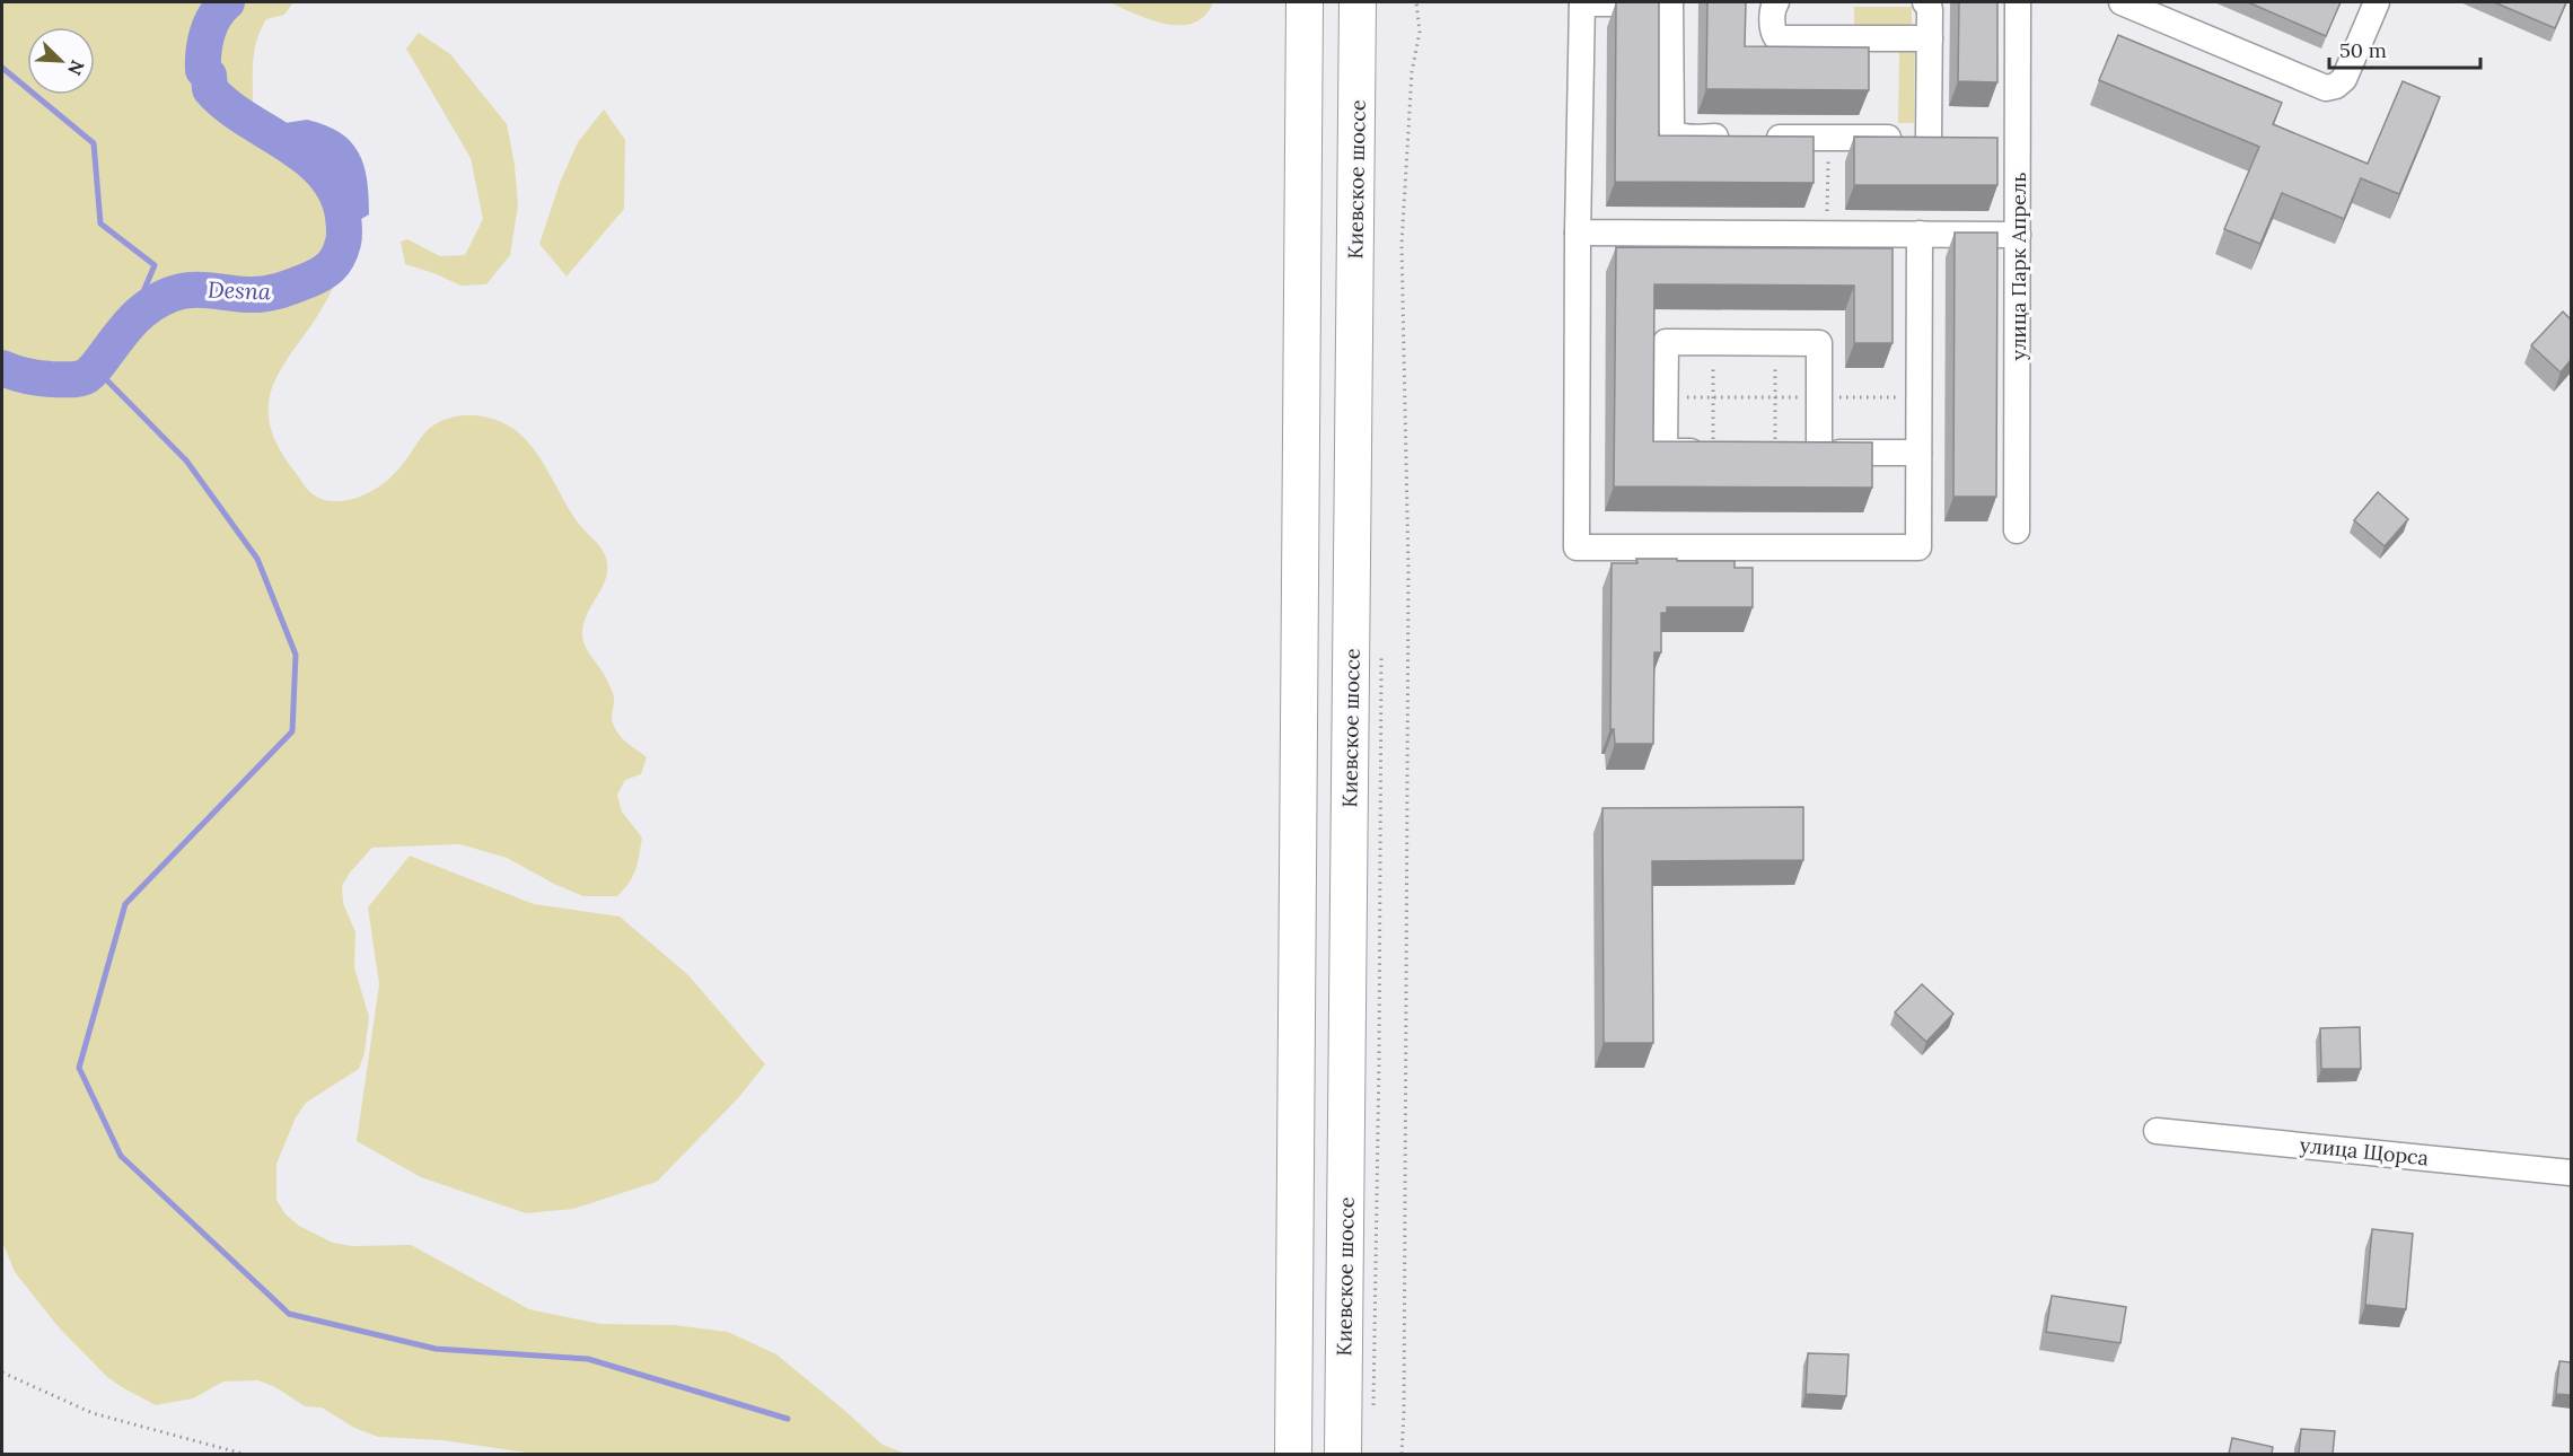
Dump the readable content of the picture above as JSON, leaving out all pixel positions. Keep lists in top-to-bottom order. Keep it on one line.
{"streets":{"highway":["Киевское шоссе"],"street":["улица Парк Апрель","улица Щорса"]},"water":["Desna"],"scale_bar":"50 m","north":"bottom right"}
